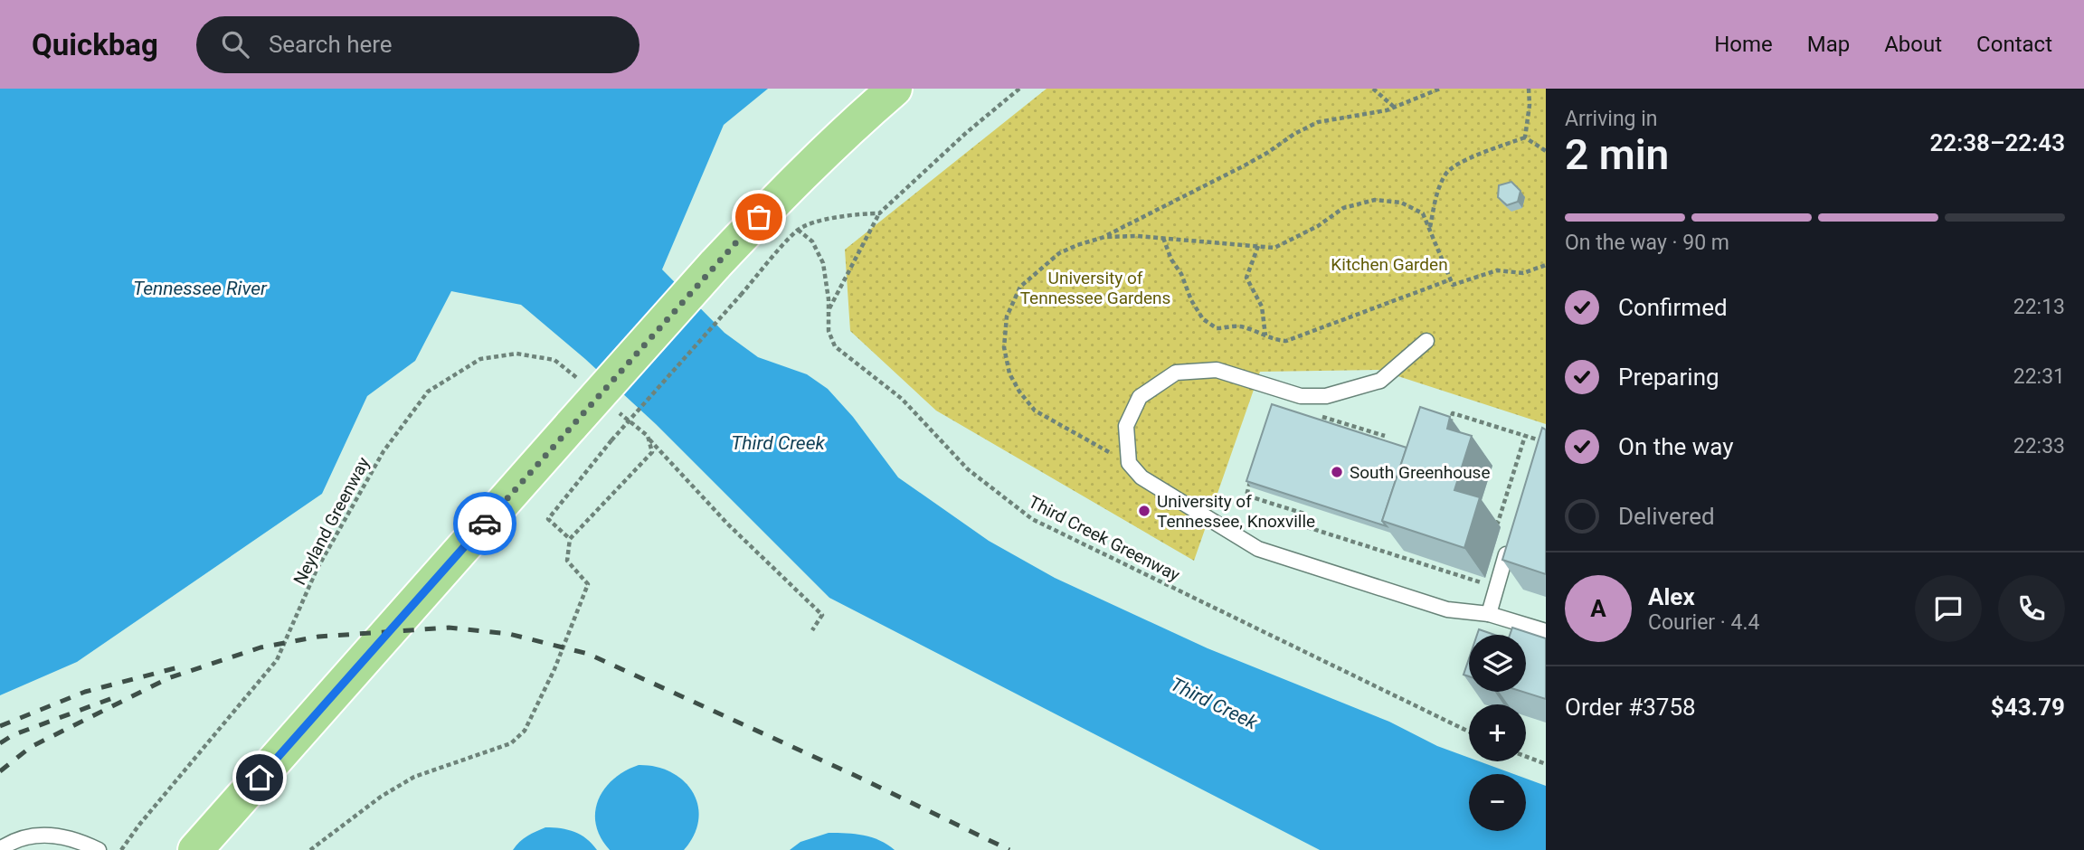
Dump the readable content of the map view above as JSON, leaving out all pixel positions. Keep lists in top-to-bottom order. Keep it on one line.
{"streets":{"path":["Neyland Greenway","Third Creek Greenway"]},"water":["Tennessee River","Third Creek"],"parks":["Kitchen Garden","University of Tennessee Gardens"],"places":["South Greenhouse","University of Tennessee, Knoxville"],"page":{"header":"Quickbag","search":"Search here","nav":["Home","Map","About","Contact"],"heading":["2 min","Arriving in","22:38–22:43"],"panel":["Alex","Courier · 4.4","Order #3758","$43.79"],"bar":"On the way · 90 m","list":[["Confirmed","22:13"],["Preparing","22:31"],["On the way","22:33"],"Delivered"],"round":"A","map_buttons":["+","−"]}}
